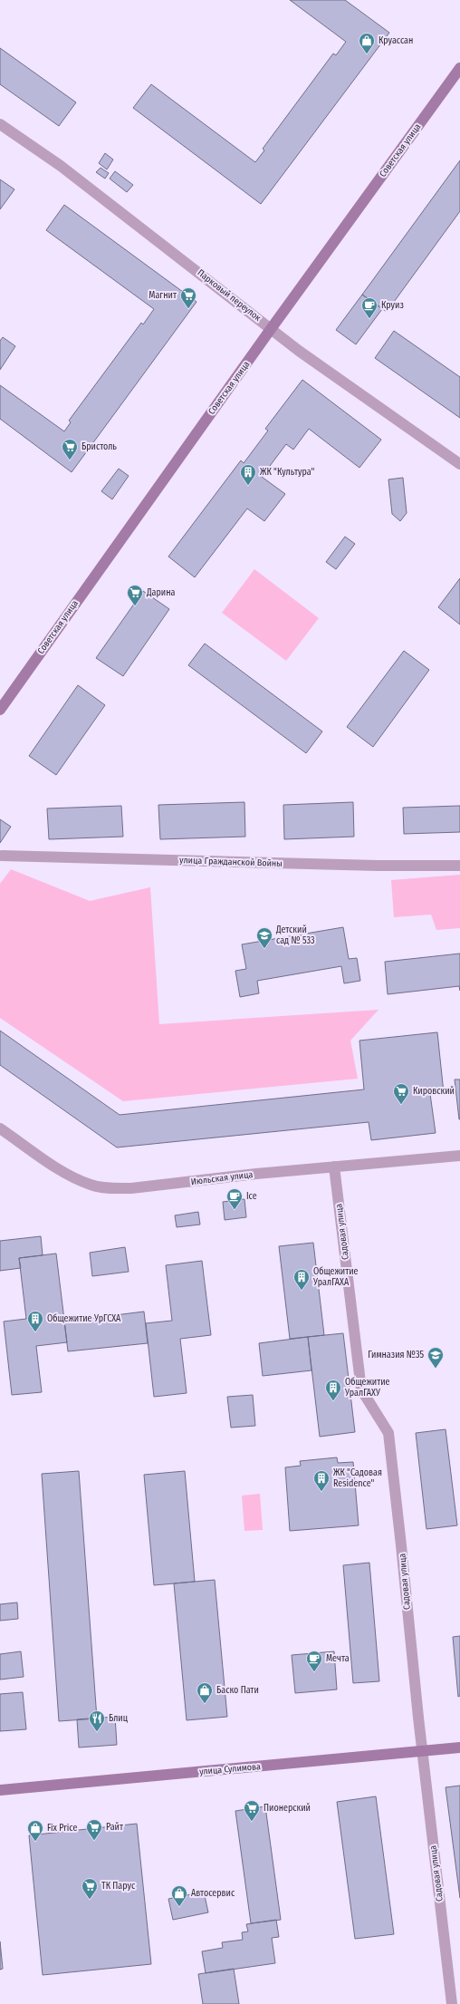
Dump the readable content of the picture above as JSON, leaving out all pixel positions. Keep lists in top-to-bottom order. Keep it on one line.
{"streets":{"street":["Советская улица","Парковый переулок","улица Гражданской Войны","Июльская улица","Садовая улица","улица Сулимова"]},"crossings":[["Советская улица","Парковый переулок"],["Июльская улица","Садовая улица"],["Садовая улица","улица Сулимова"]],"places":{"shop":["Круассан","Баско Пати","Fix Price","Автосервис"],"supermarket":["Магнит","Бристоль","Дарина","Кировский","Пионерский","Райт","ТК Парус"],"cafe":["Круиз","Ice","Мечта"],"building":["ЖК \"Культура\"","Общежитие УралГАХА","Общежитие УрГСХА","Общежитие УралГАХУ","ЖК \"Садовая Residence\""],"school or university":["Детский сад № 533","Гимназия №35"],"restaurant":["Блиц"]}}
